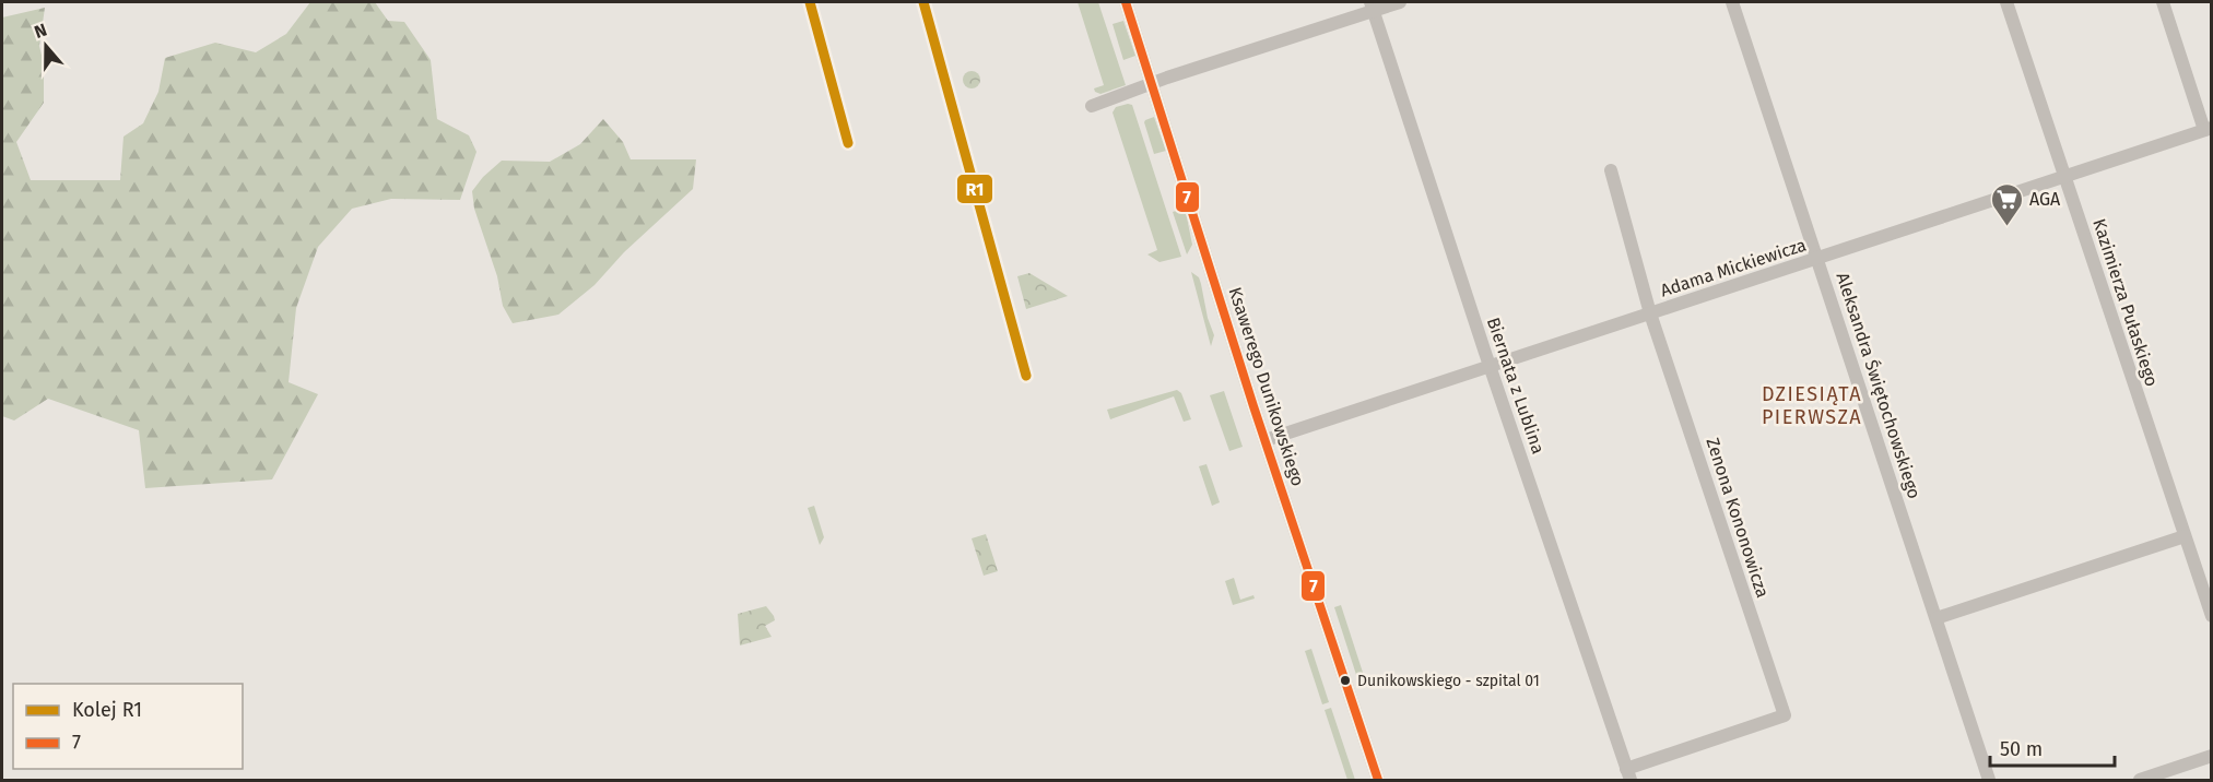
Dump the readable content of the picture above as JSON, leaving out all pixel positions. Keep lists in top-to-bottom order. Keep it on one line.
{"streets":{"street":["Adama Mickiewicza","Kazimierza Pułaskiego","Biernata z Lublina","Aleksandra Świętochowskiego","Ksawerego Dunikowskiego","Zenona Kononowicza"]},"crossings":[["Adama Mickiewicza","Kazimierza Pułaskiego"],["Adama Mickiewicza","Biernata z Lublina"],["Adama Mickiewicza","Aleksandra Świętochowskiego"],["Adama Mickiewicza","Ksawerego Dunikowskiego"],["Adama Mickiewicza","Zenona Kononowicza"],["Biernata z Lublina","Zenona Kononowicza"]],"districts":["DZIESIĄTA PIERWSZA"],"places":{"supermarket":["AGA"],"other":["Dunikowskiego - szpital 01"]},"lines":["rail line R1","transit line 7"],"legend":["Kolej R1","7"],"scale_bar":"50 m","north":"top"}
